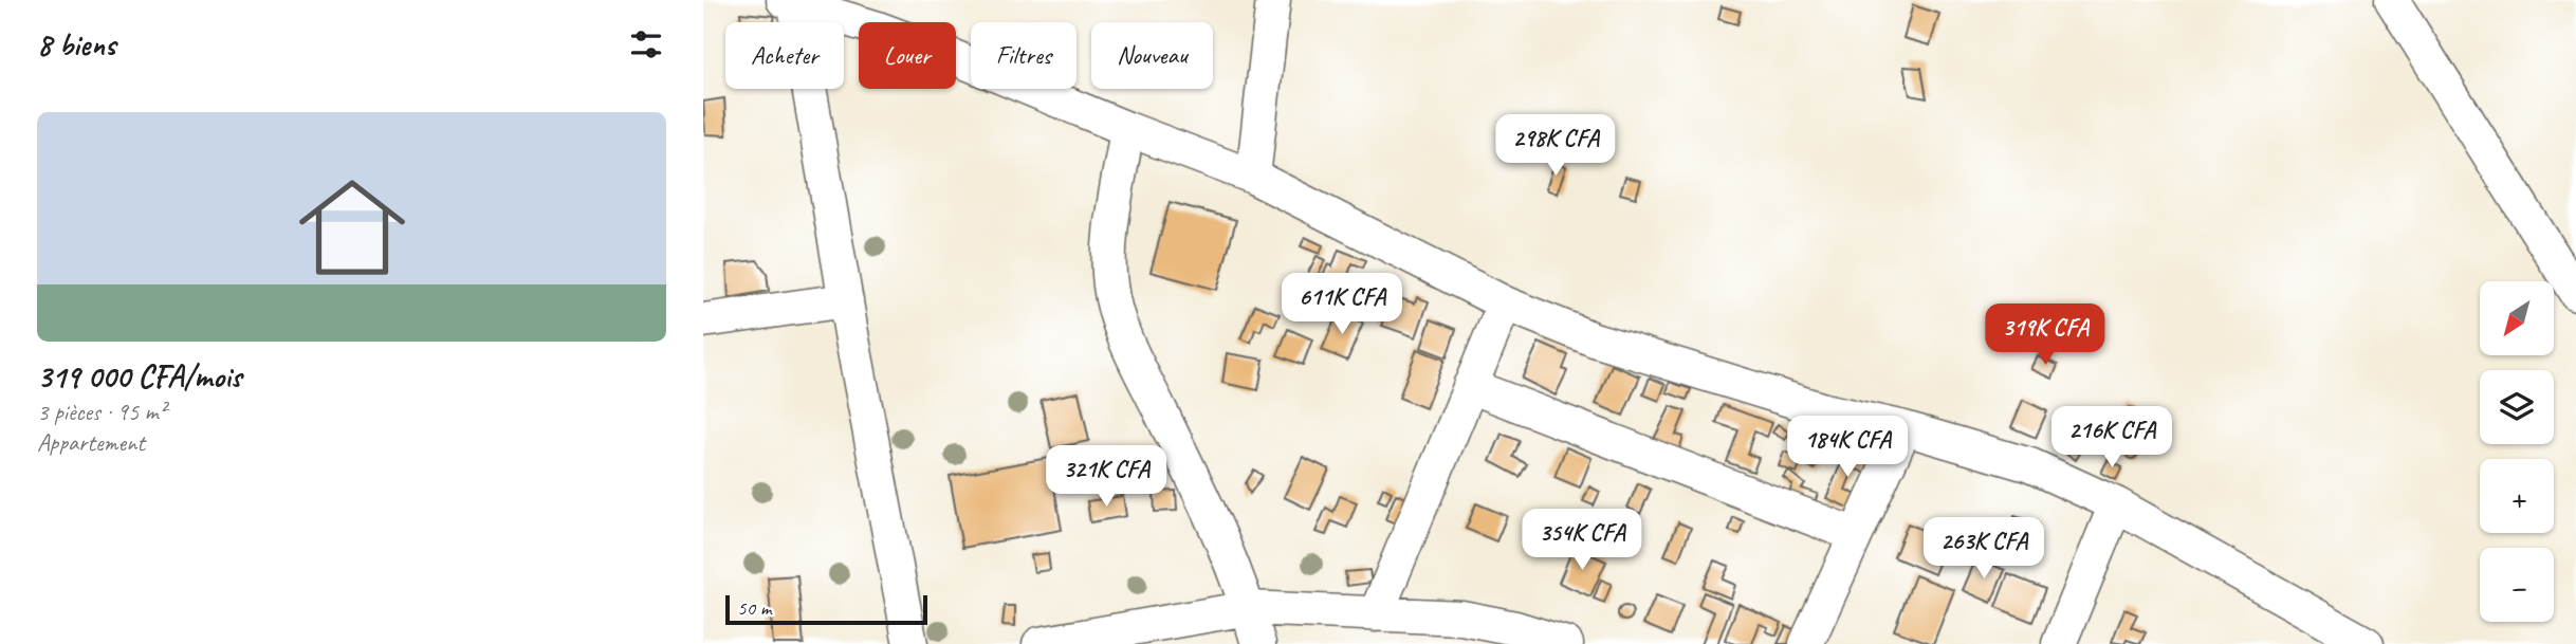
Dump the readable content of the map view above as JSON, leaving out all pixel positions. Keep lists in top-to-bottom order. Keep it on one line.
{"scale_bar":"50 m","north":"bottom left","page":{"heading":"8 biens","chip":["Acheter","Louer","Filtres","Nouveau"],"list":[{"name":"319 000 CFA/mois","note":"3 pièces · 95 m² · Appartement"}],"price":["298K CFA","611K CFA","319K CFA","216K CFA","184K CFA","321K CFA","354K CFA","263K CFA"],"map_buttons":["+","−"],"scale":"50 m"}}
